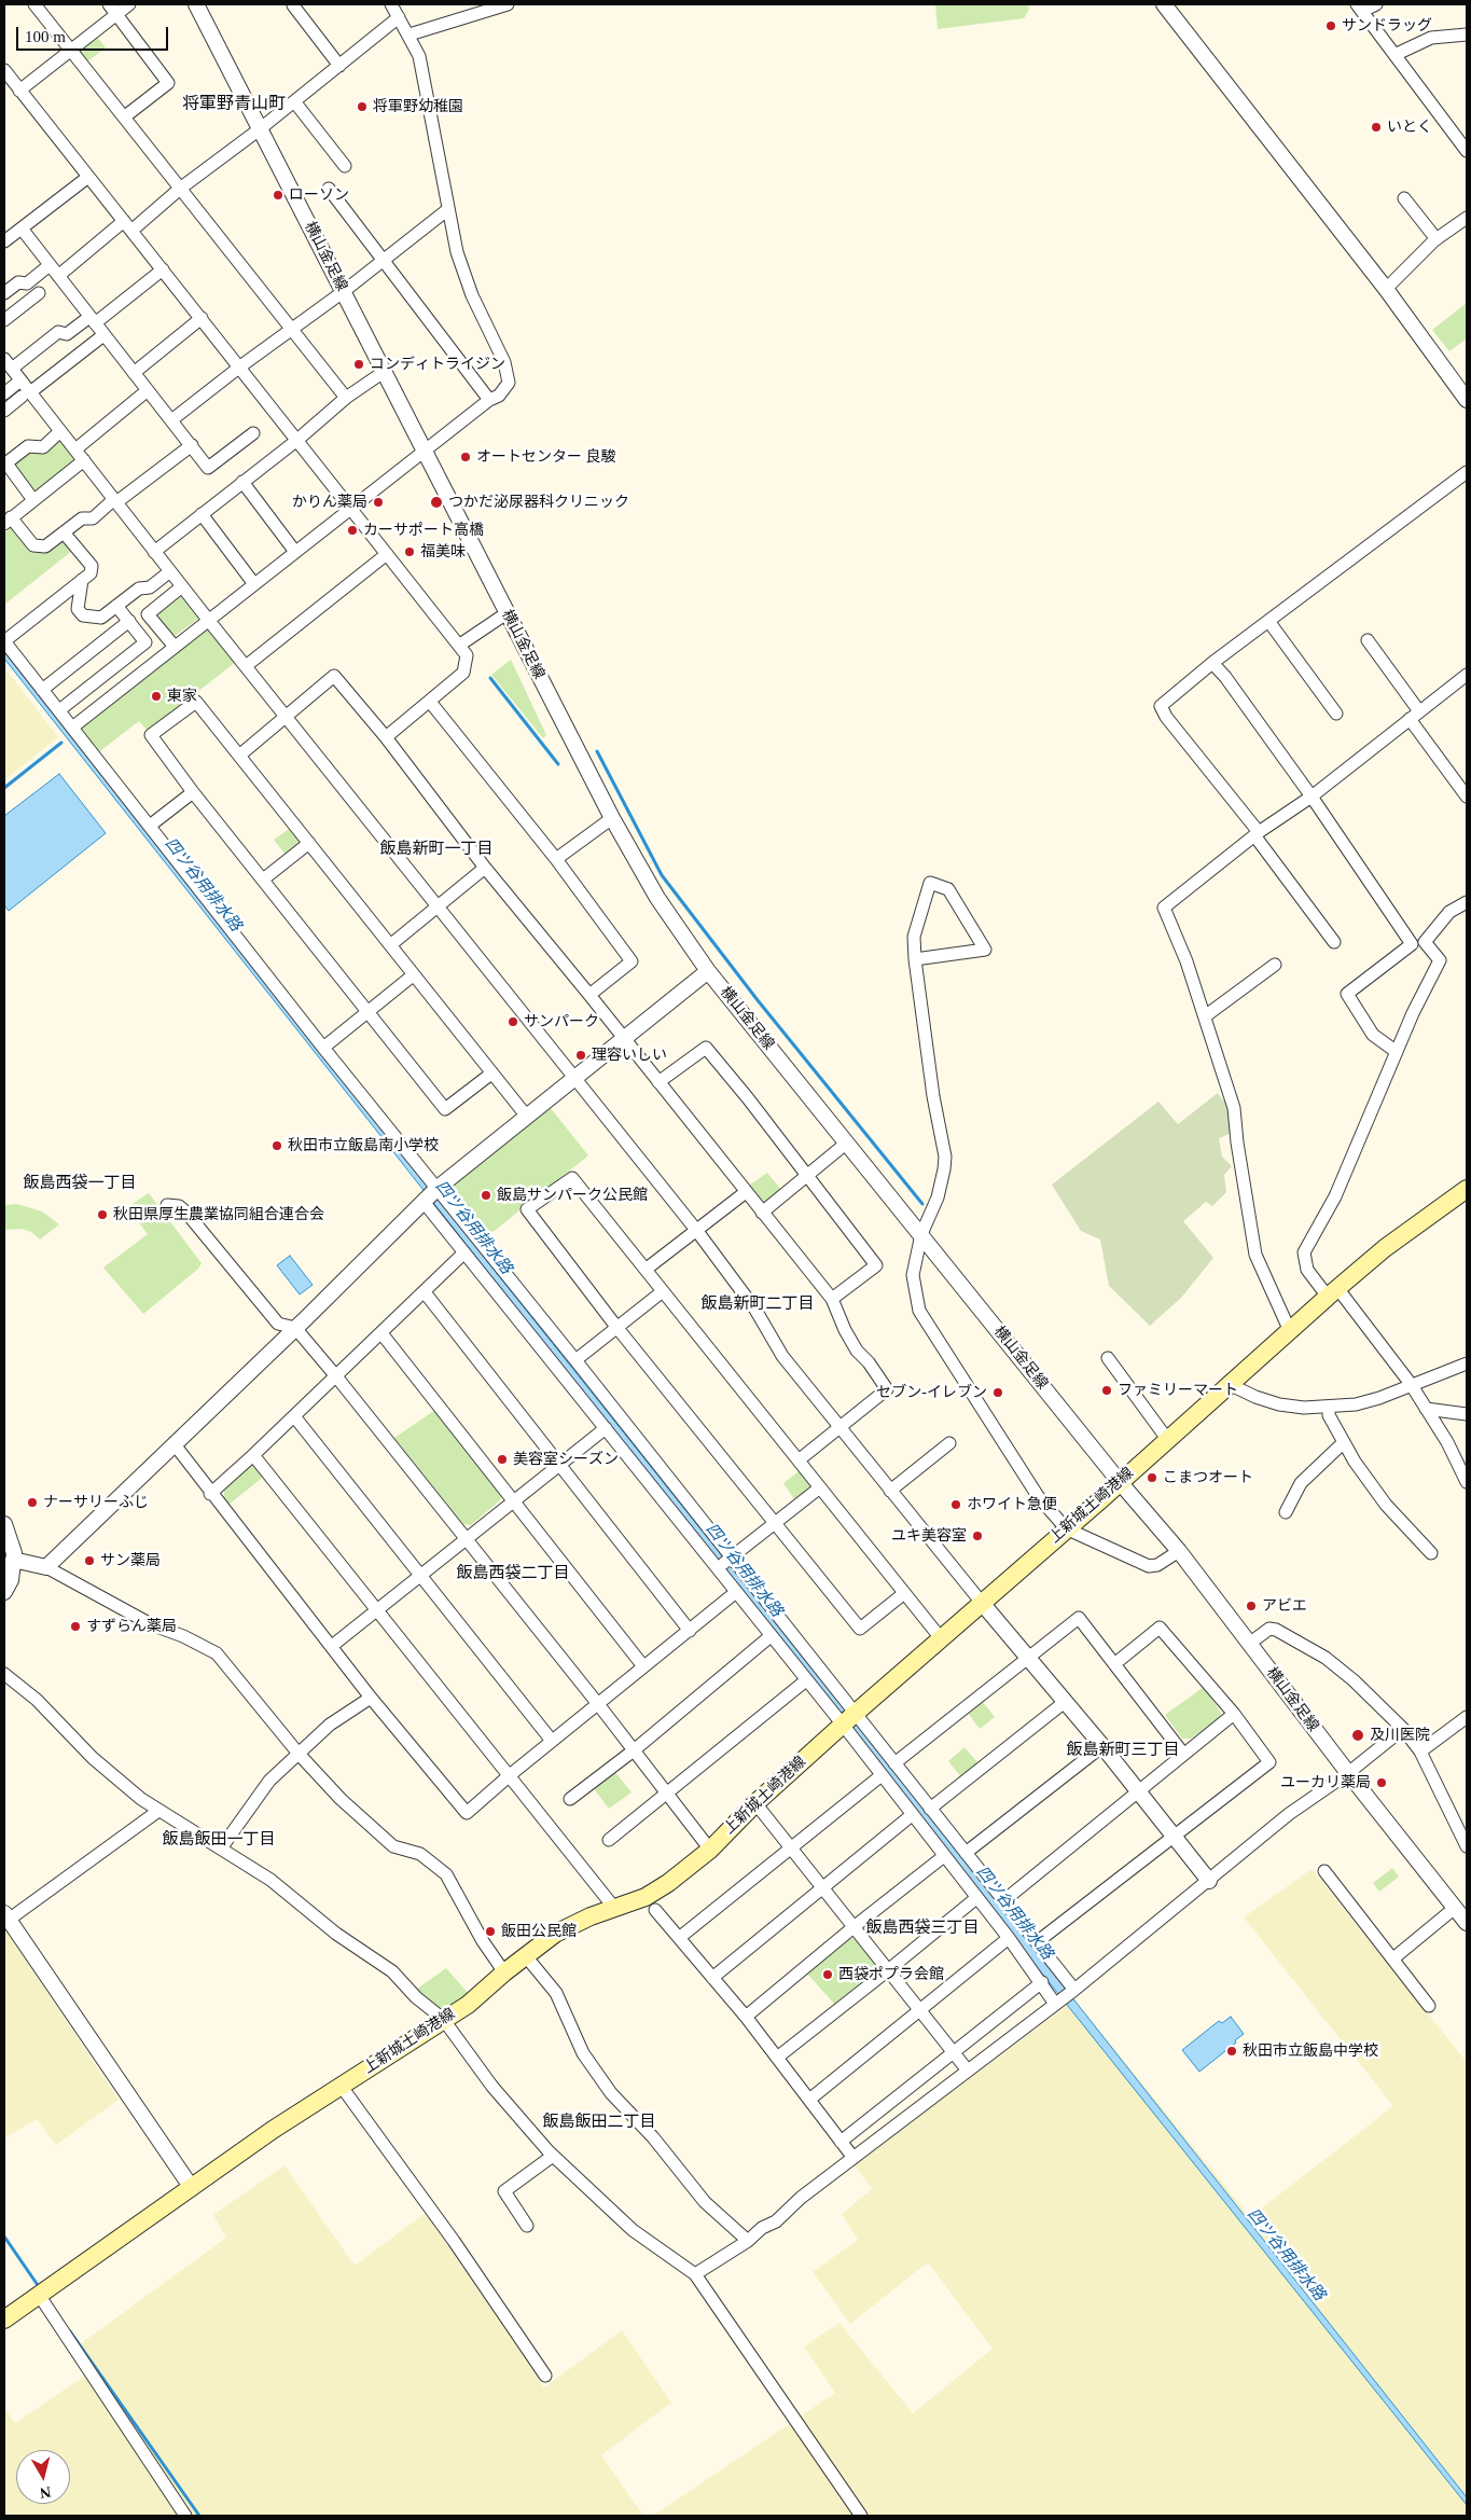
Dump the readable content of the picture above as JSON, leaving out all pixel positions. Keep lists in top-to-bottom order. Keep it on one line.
{"streets":{"main road":["上新城土崎港線"],"street":["横山金足線"]},"crossings":[["横山金足線","上新城土崎港線"]],"districts":["将軍野青山町","飯島新町一丁目","飯島西袋一丁目","飯島新町二丁目","飯島西袋二丁目","飯島新町三丁目","飯島飯田一丁目","飯島西袋三丁目","飯島飯田二丁目"],"water":["四ツ谷用排水路"],"places":["サンドラッグ","将軍野幼稚園","いとく","ローソン","コンディトライジン","オートセンター 良駿","かりん薬局","つかだ泌尿器科クリニック","カーサポート高橋","福美味","東家","サンパーク","理容いしい","秋田市立飯島南小学校","飯島サンパーク公民館","秋田県厚生農業協同組合連合会","ファミリーマート","セブン-イレブン","美容室シーズン","こまつオート","ナーサリーふじ","ホワイト急便","ユキ美容室","サン薬局","アビエ","すずらん薬局","及川医院","ユーカリ薬局","飯田公民館","西袋ポプラ会館","秋田市立飯島中学校"],"scale_bar":"100 m","north":"bottom"}
